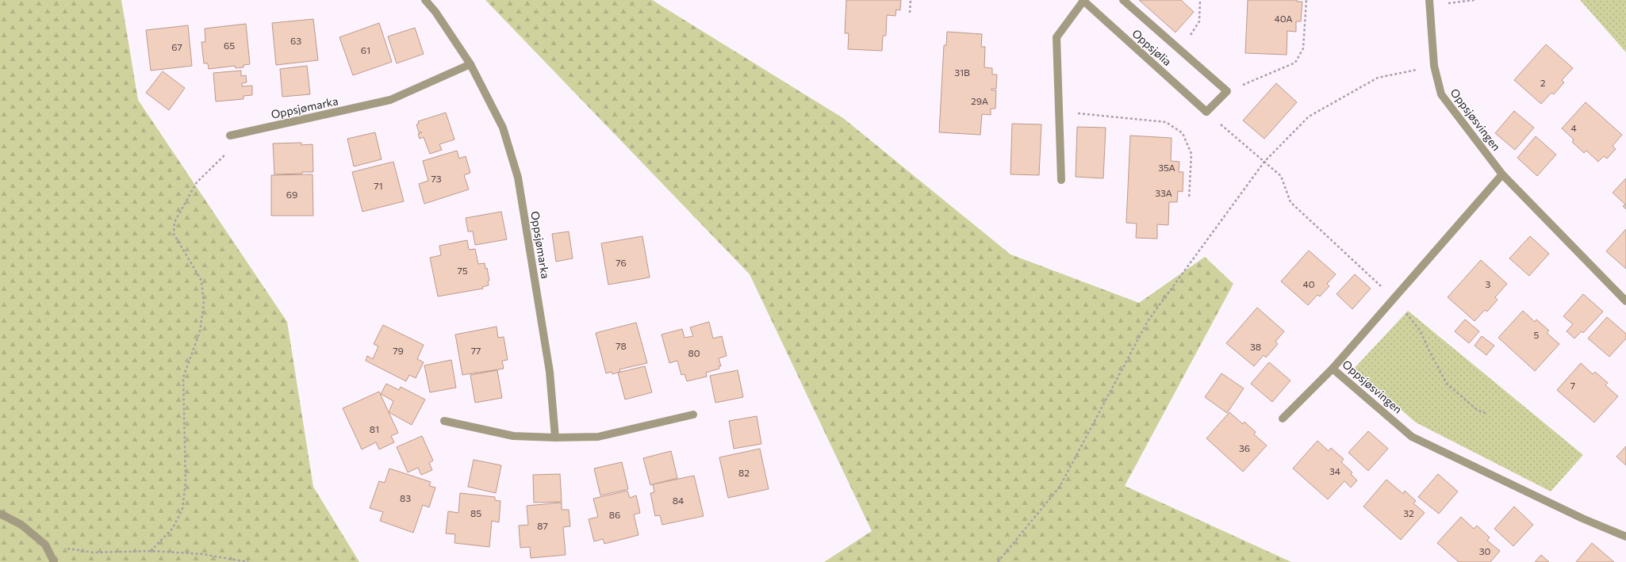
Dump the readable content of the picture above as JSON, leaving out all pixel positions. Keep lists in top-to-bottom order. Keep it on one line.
{"streets":{"street":["Oppsjølia","Oppsjømarka","Oppsjøsvingen"]},"house_numbers":["40A","63","65","67","61","31B","2","29A","4","35A","73","71","33A","69","76","75","40","3","5","78","38","79","77","80","7","81","36","34","82","83","84","85","32","86","87","30"]}
